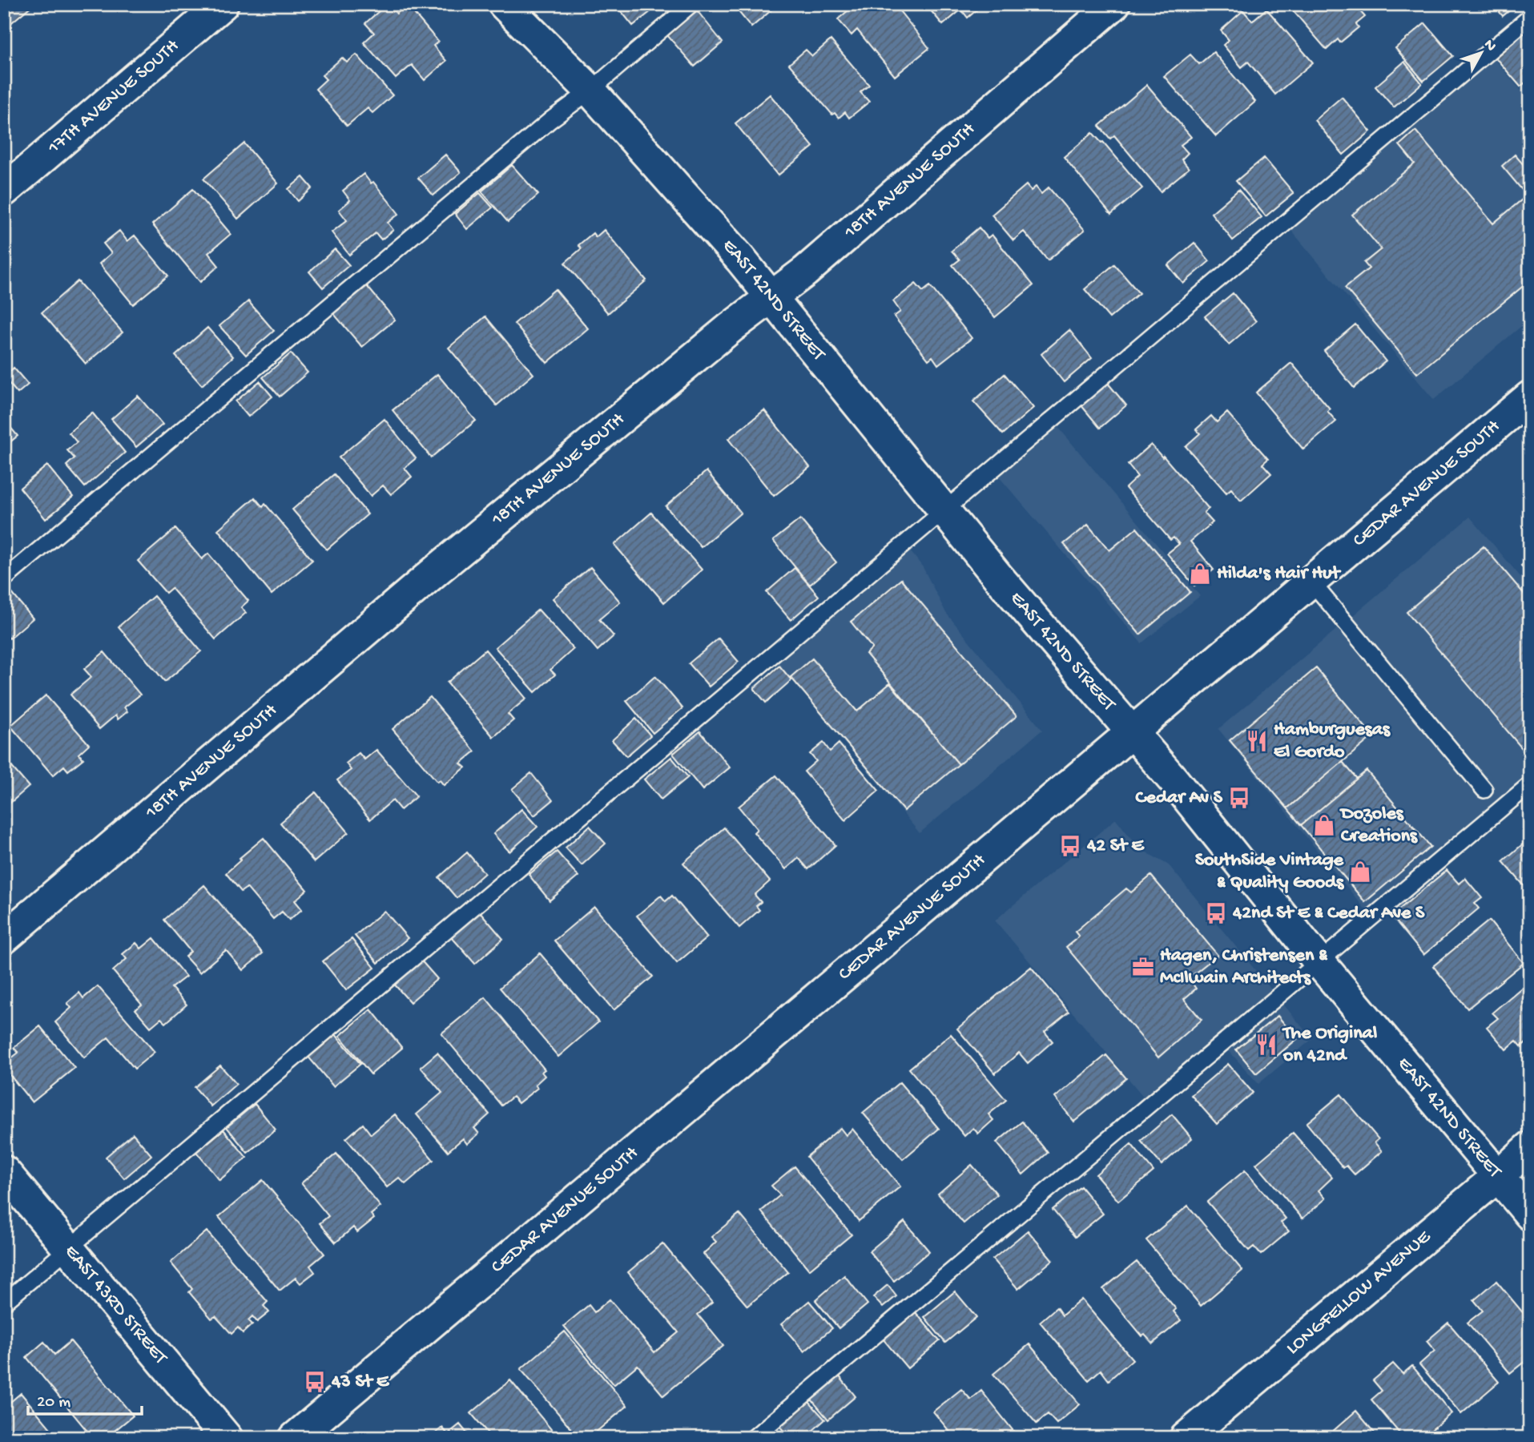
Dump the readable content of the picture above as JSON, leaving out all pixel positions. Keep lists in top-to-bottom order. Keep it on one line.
{"streets":{"street":["17TH AVENUE SOUTH","18TH AVENUE SOUTH","EAST 42ND STREET","CEDAR AVENUE SOUTH","LONGFELLOW AVENUE","EAST 43RD STREET"]},"crossings":[["18TH AVENUE SOUTH","EAST 42ND STREET"],["EAST 42ND STREET","CEDAR AVENUE SOUTH"],["EAST 42ND STREET","LONGFELLOW AVENUE"]],"places":{"shop":["Hilda's Hair Hut","Dozoles Creations","SouthSide Vintage & Quality Goods"],"restaurant":["Hamburguesas El Gordo","The Original on 42nd"],"bus stop":["Cedar Av S","42 St E","42nd St E & Cedar Ave S","43 St E"],"office":["Hagen, Christensen & McIlwain Architects"]},"scale_bar":"20 m","north":"top right"}
